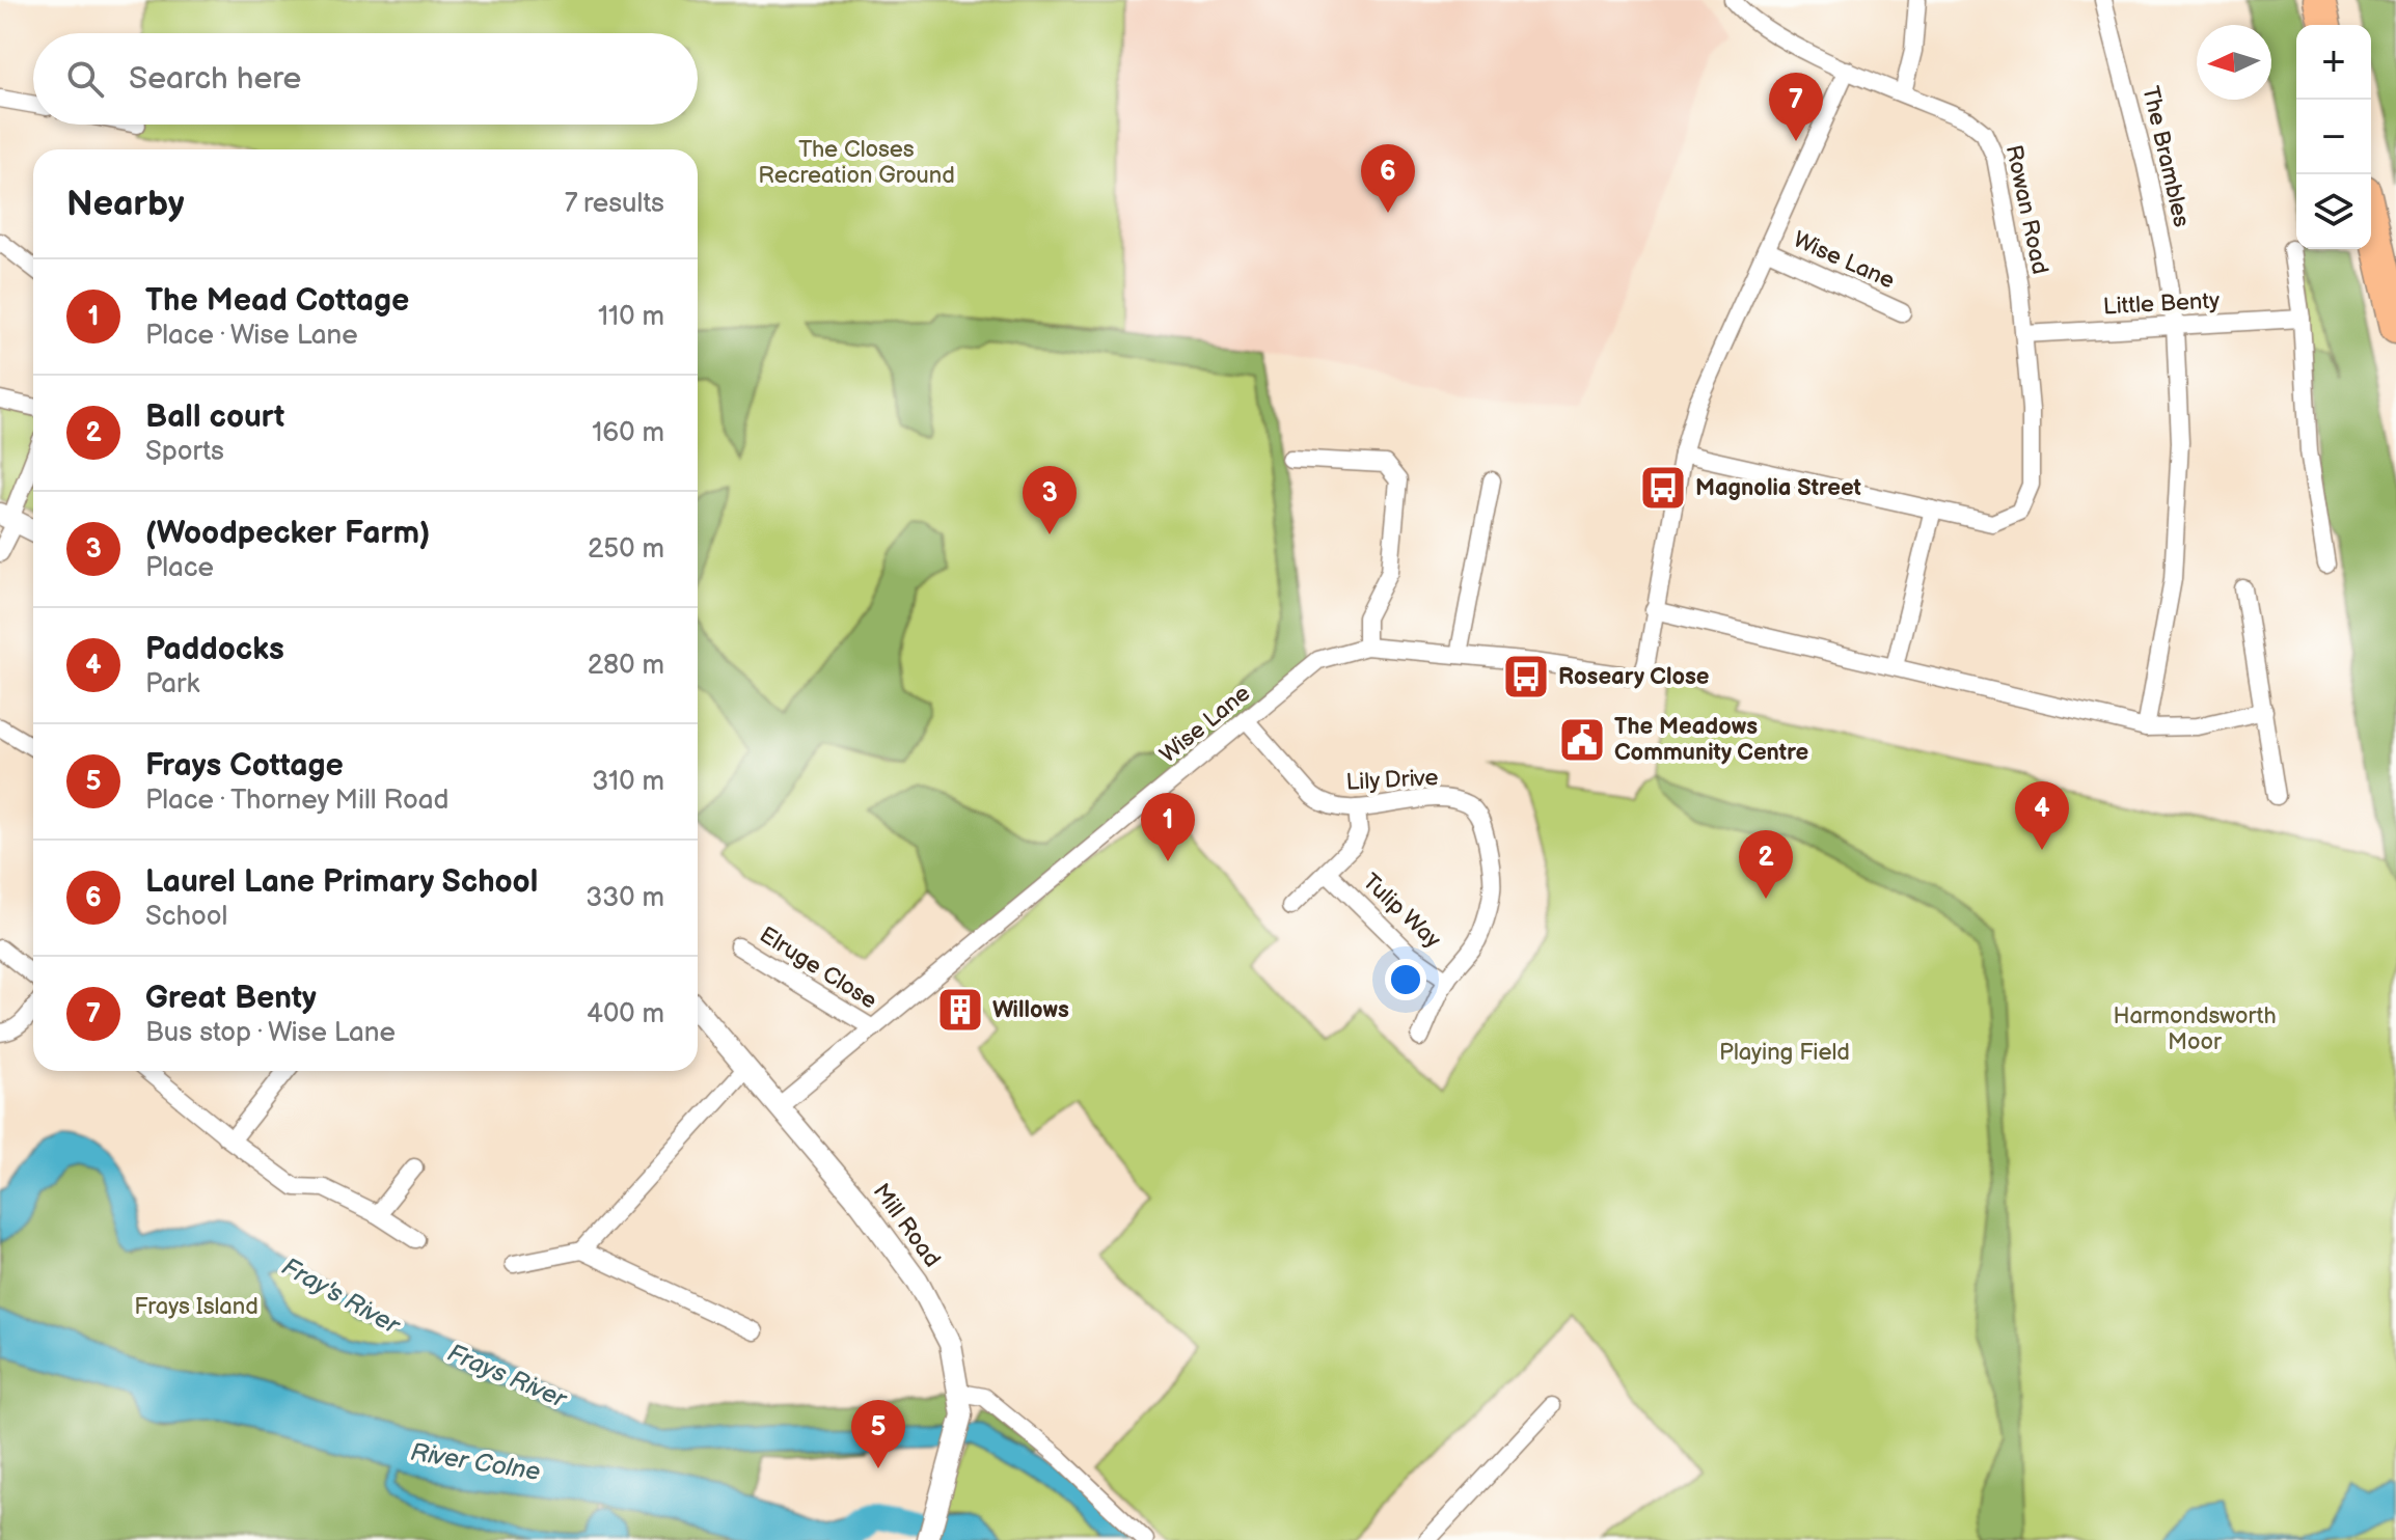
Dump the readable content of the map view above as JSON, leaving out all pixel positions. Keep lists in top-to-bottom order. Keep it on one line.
{"streets":{"street":["The Brambles","Rowan Road","Wise Lane","Little Benty","Lily Drive","Tulip Way","Elruge Close","Mill Road"]},"crossings":[["The Brambles","Little Benty"],["Rowan Road","Wise Lane"],["Rowan Road","Little Benty"],["Wise Lane","Lily Drive"],["Wise Lane","Elruge Close"],["Wise Lane","Mill Road"],["Lily Drive","Tulip Way"]],"water":["Fray's River","Frays River","River Colne"],"parks":["The Closes Recreation Ground","Harmondsworth Moor","Playing Field","Frays Island"],"places":{"bus stop":["Magnolia Street","Roseary Close"],"public building":["The Meadows Community Centre"],"building":["Willows"]},"north":"left","page":{"map_buttons":["+","−"],"search":"Search here","pins":["7","6","3","4","1","2","5"],"heading":["Nearby","7 results"],"list":[{"mark":"1","name":"The Mead Cottage","note":"Place · Wise Lane","value":"110 m"},{"mark":"2","name":"Ball court","note":"Sports","value":"160 m"},{"mark":"3","name":"(Woodpecker Farm)","note":"Place","value":"250 m"},{"mark":"4","name":"Paddocks","note":"Park","value":"280 m"},{"mark":"5","name":"Frays Cottage","note":"Place · Thorney Mill Road","value":"310 m"},{"mark":"6","name":"Laurel Lane Primary School","note":"School","value":"330 m"},{"mark":"7","name":"Great Benty","note":"Bus stop · Wise Lane","value":"400 m"}]}}
